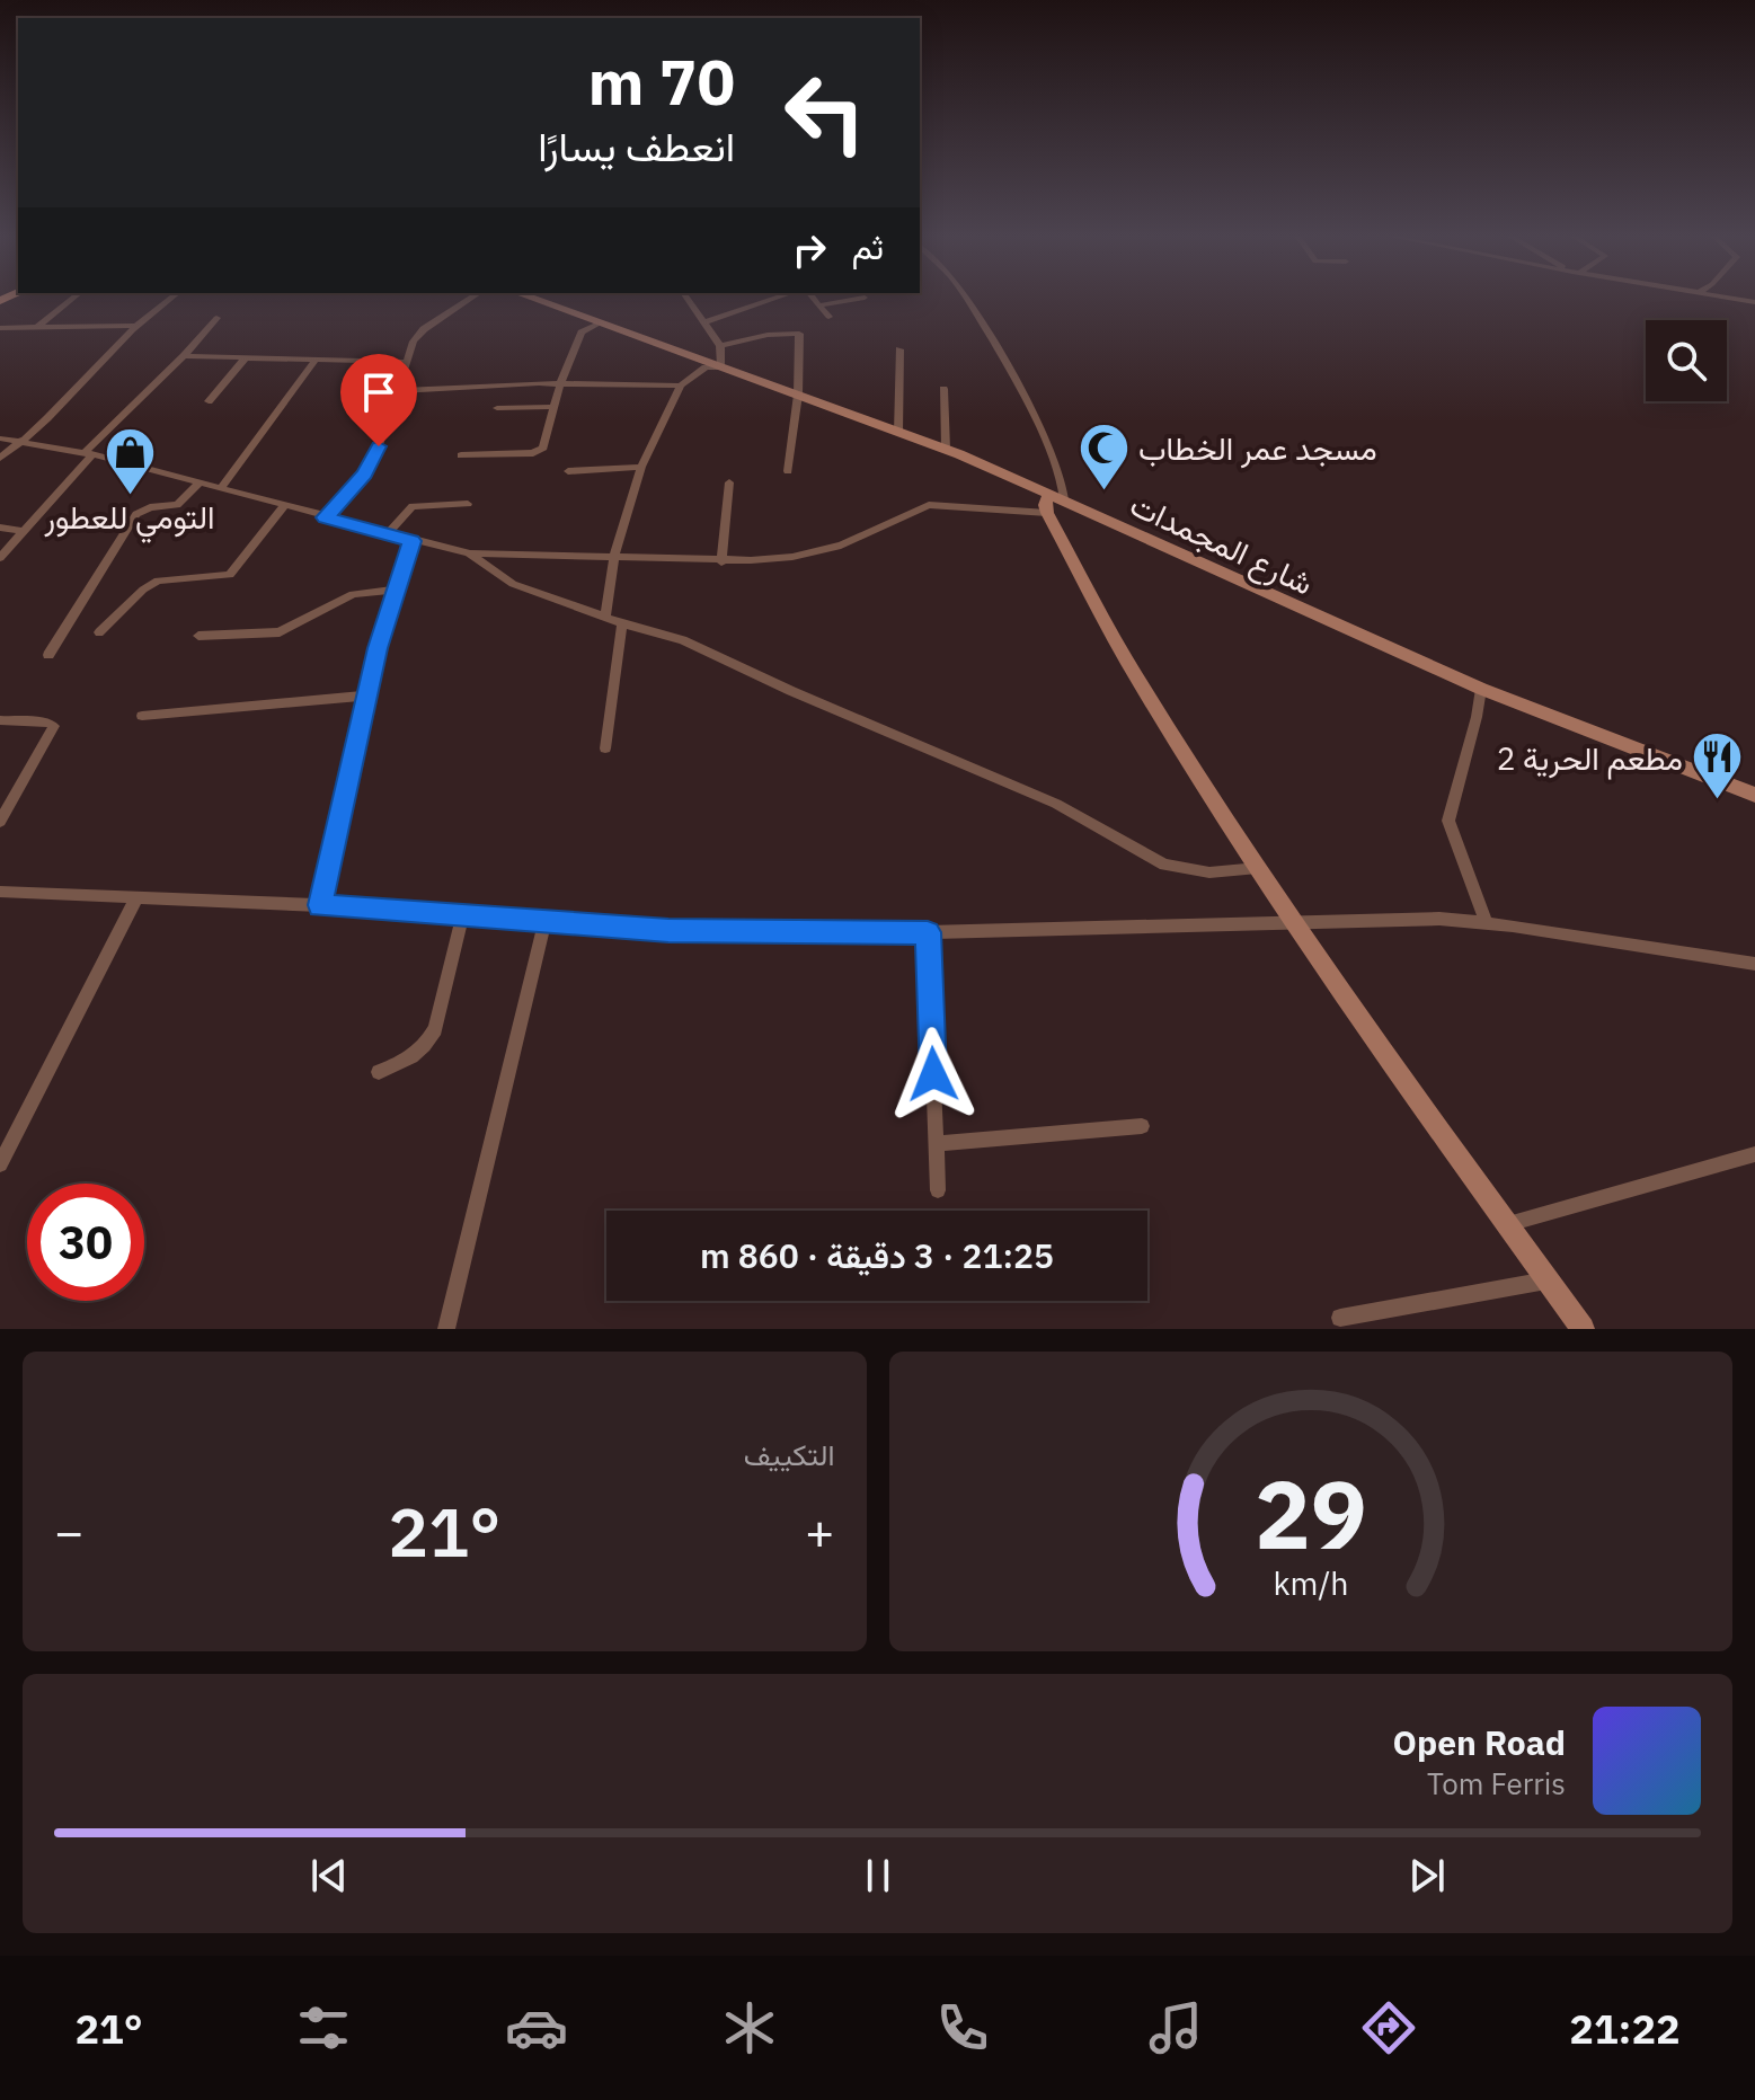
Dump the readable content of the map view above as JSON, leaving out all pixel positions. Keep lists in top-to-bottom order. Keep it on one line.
{"streets":{"main road":["شارع المجمدات"]},"places":{"mosque":["مسجد عمر الخطاب"],"shop":["التومي للعطور"],"restaurant":["مطعم الحرية 2"]},"page":{"turn":["70 m","انعطف يسارًا"],"then":"ثم","limit":"30","trip":"21:25 · 3 دقيقة · 860 m","tile":"التكييف","heat":["−","21°","+"],"song":["Open Road","Tom Ferris"],"tabs":["21:22","21°"],"gauge":["29","km/h"]}}
